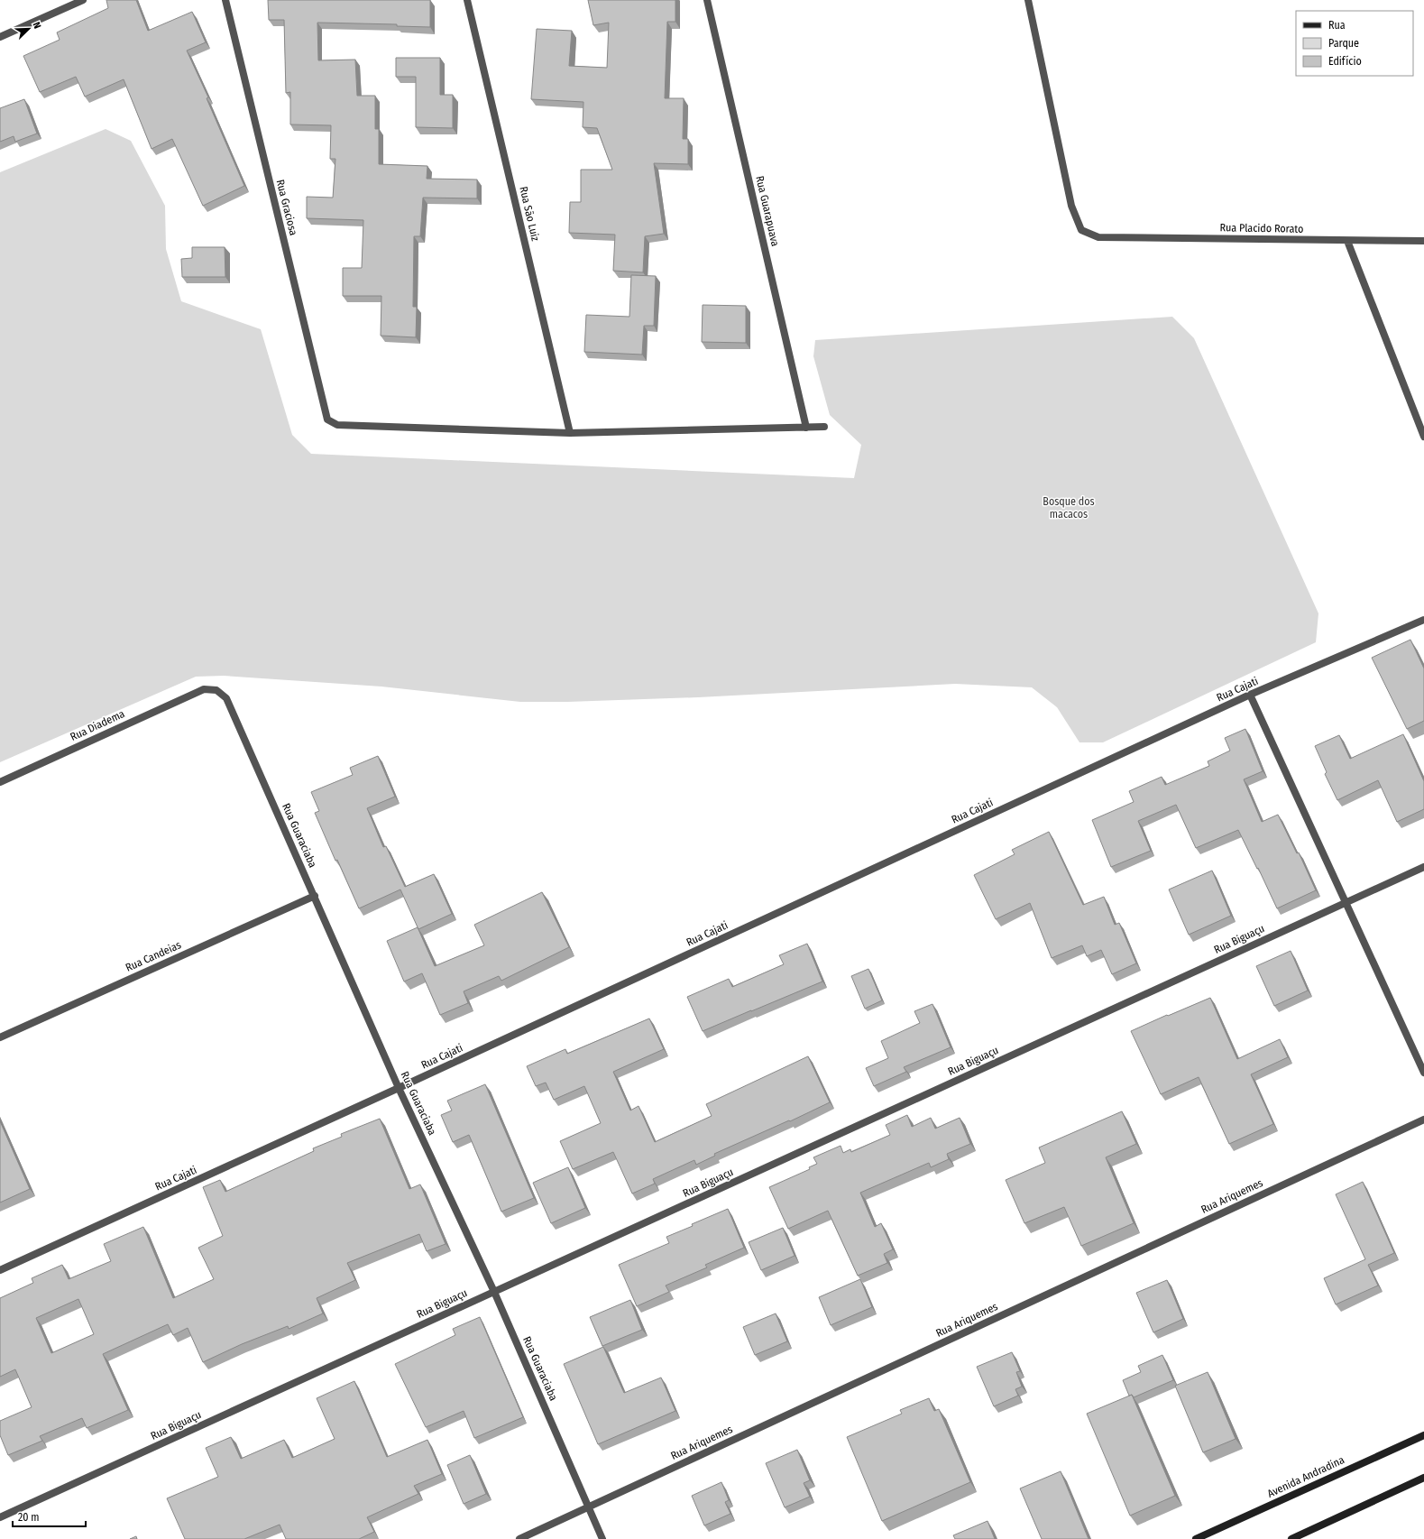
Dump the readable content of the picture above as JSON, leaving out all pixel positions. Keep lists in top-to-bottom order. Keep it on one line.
{"streets":{"main road":["Avenida Andradina"],"street":["Rua Graciosa","Rua Guarapuava","Rua São Luiz","Rua Placido Rorato","Rua Cajati","Rua Diadema","Rua Guaraciaba","Rua Biguaçu","Rua Candeias","Rua Ariquemes"]},"crossings":[["Rua Graciosa","Rua São Luiz"],["Rua Cajati","Rua Guaraciaba"],["Rua Diadema","Rua Guaraciaba"],["Rua Guaraciaba","Rua Biguaçu"],["Rua Guaraciaba","Rua Candeias"],["Rua Guaraciaba","Rua Ariquemes"]],"parks":["Bosque dos macacos"],"legend":["Rua","Parque","Edifício"],"scale_bar":"20 m","north":"top right"}
